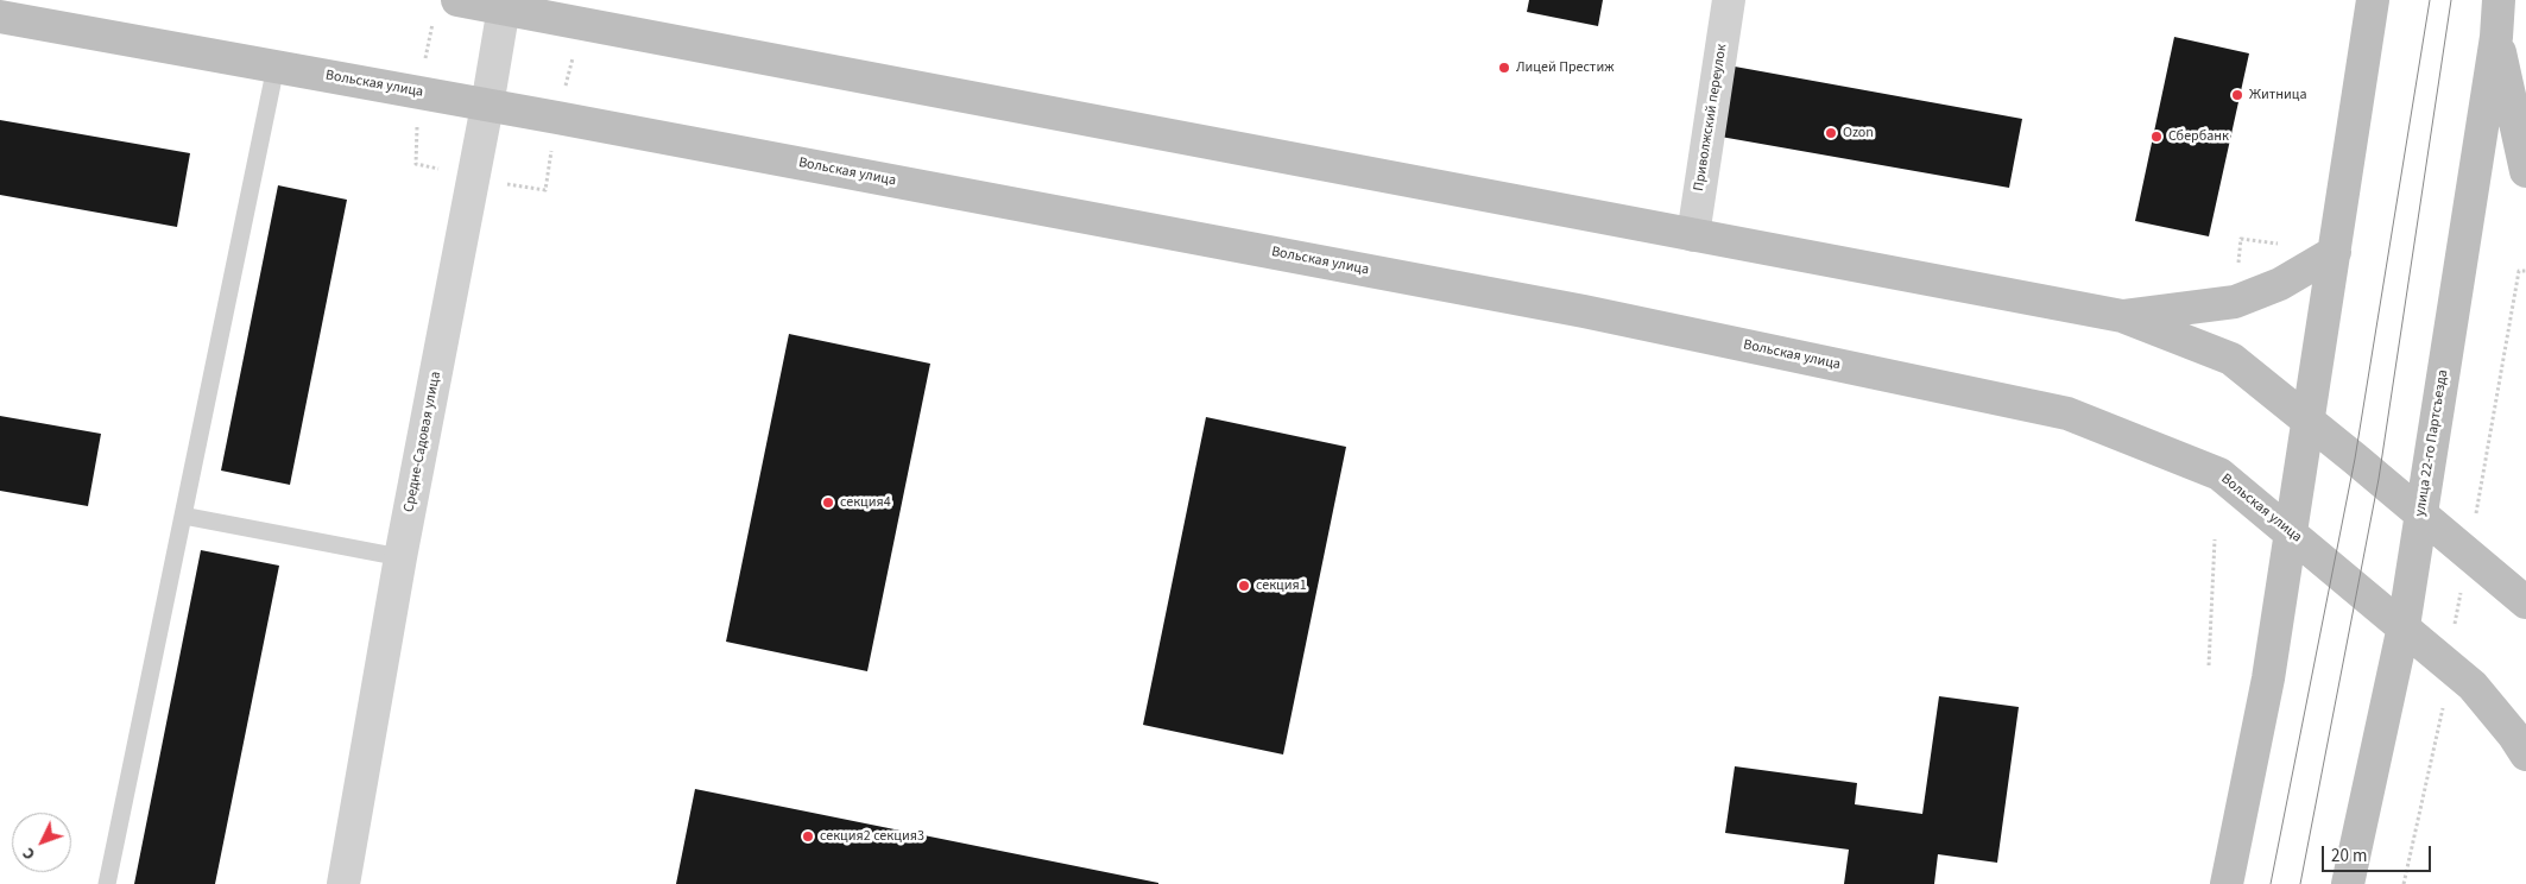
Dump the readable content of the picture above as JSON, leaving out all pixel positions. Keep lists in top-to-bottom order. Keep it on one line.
{"streets":{"main road":["Вольская улица","улица 22-го Партсъезда"],"street":["Приволжский переулок","Средне-Садовая улица"]},"crossings":[["Вольская улица","Средне-Садовая улица"],["Вольская улица","улица 22-го Партсъезда"]],"places":["Лицей Престиж","Житница","Ozon","Сбербанк","секция4","секция1","секция2 секция3"],"scale_bar":"20 m","north":"bottom left"}
